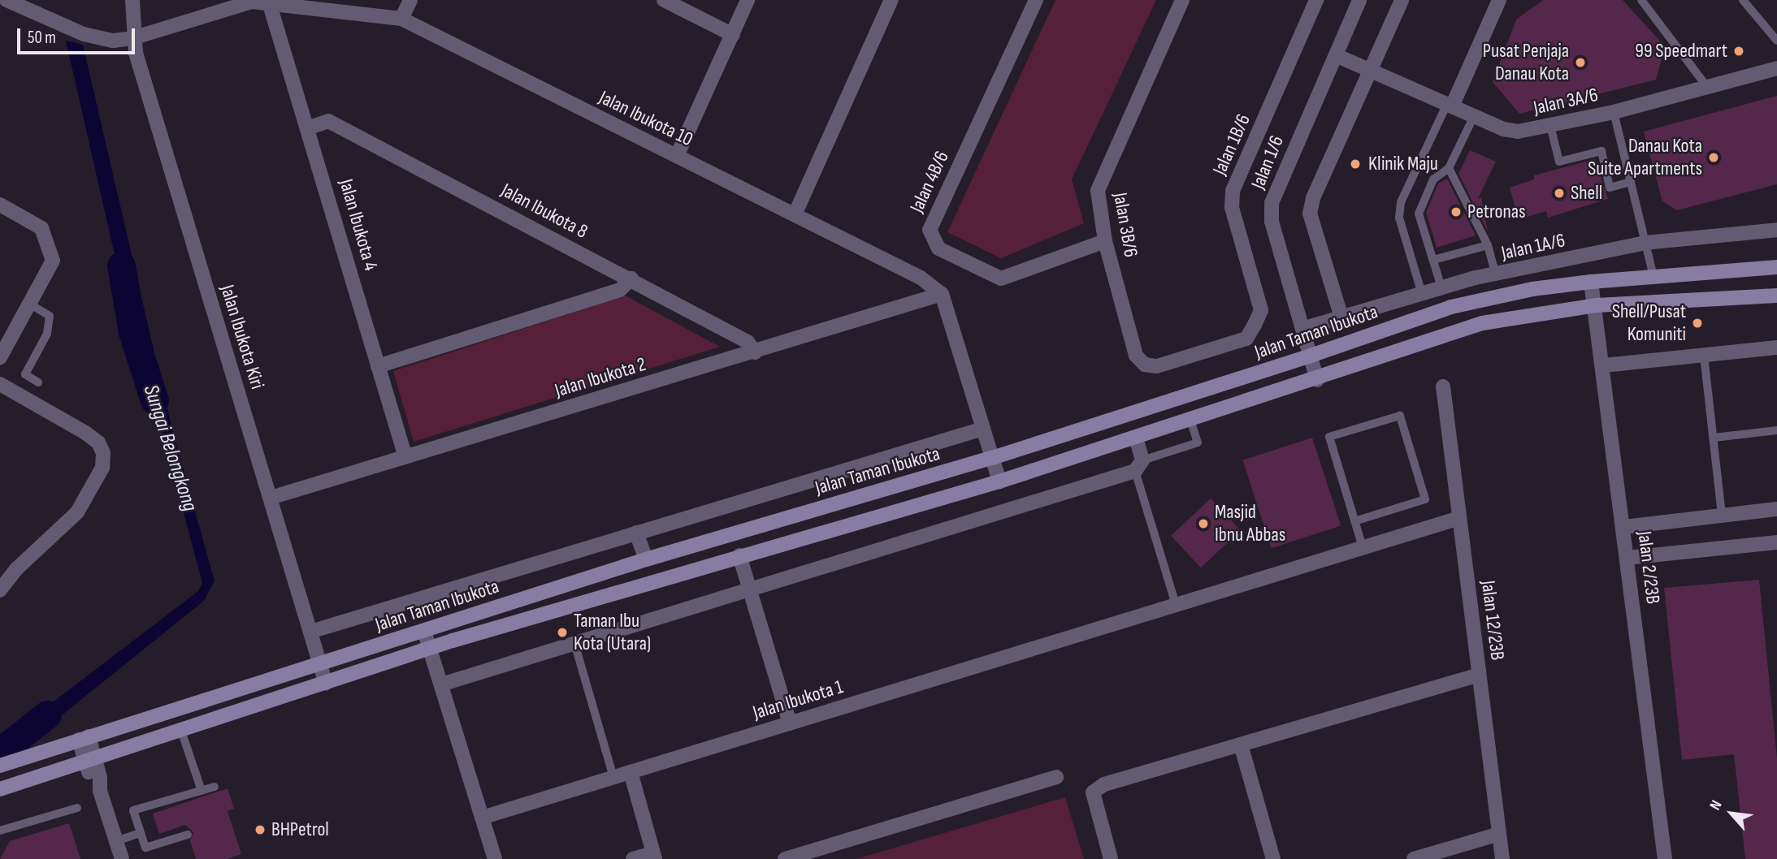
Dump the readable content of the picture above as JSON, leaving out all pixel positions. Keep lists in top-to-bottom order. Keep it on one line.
{"streets":{"main road":["Jalan Taman Ibukota"],"street":["Jalan 3A/6","Jalan Ibukota 10","Jalan 1B/6","Jalan 1/6","Jalan 4B/6","Jalan Ibukota 8","Jalan Ibukota 4","Jalan 3B/6","Jalan 1A/6","Jalan Ibukota Kiri","Jalan Ibukota 2","Jalan 2/23B","Jalan 12/23B","Jalan Ibukota 1"]},"crossings":[["Jalan 3A/6","Jalan 1/6"],["Jalan Ibukota 10","Jalan Ibukota 4"],["Jalan Ibukota 10","Jalan Ibukota Kiri"],["Jalan Ibukota 10","Jalan Ibukota 2"],["Jalan 1B/6","Jalan 3B/6"],["Jalan 1/6","Jalan 1A/6"],["Jalan 1/6","Jalan Taman Ibukota"],["Jalan 4B/6","Jalan 3B/6"],["Jalan Ibukota 8","Jalan Ibukota 4"],["Jalan Ibukota 8","Jalan Ibukota 2"],["Jalan Ibukota 4","Jalan Ibukota 2"],["Jalan Taman Ibukota","Jalan Ibukota Kiri"],["Jalan Taman Ibukota","Jalan 2/23B"],["Jalan Ibukota Kiri","Jalan Ibukota 2"],["Jalan 12/23B","Jalan Ibukota 1"]],"water":["Sungai Belongkong"],"places":["99 Speedmart","Pusat Penjaja Danau Kota","Danau Kota Suite Apartments","Klinik Maju","Shell","Petronas","Shell/Pusat Komuniti","Masjid Ibnu Abbas","Taman Ibu Kota (Utara)","BHPetrol"],"scale_bar":"50 m","north":"top left"}
